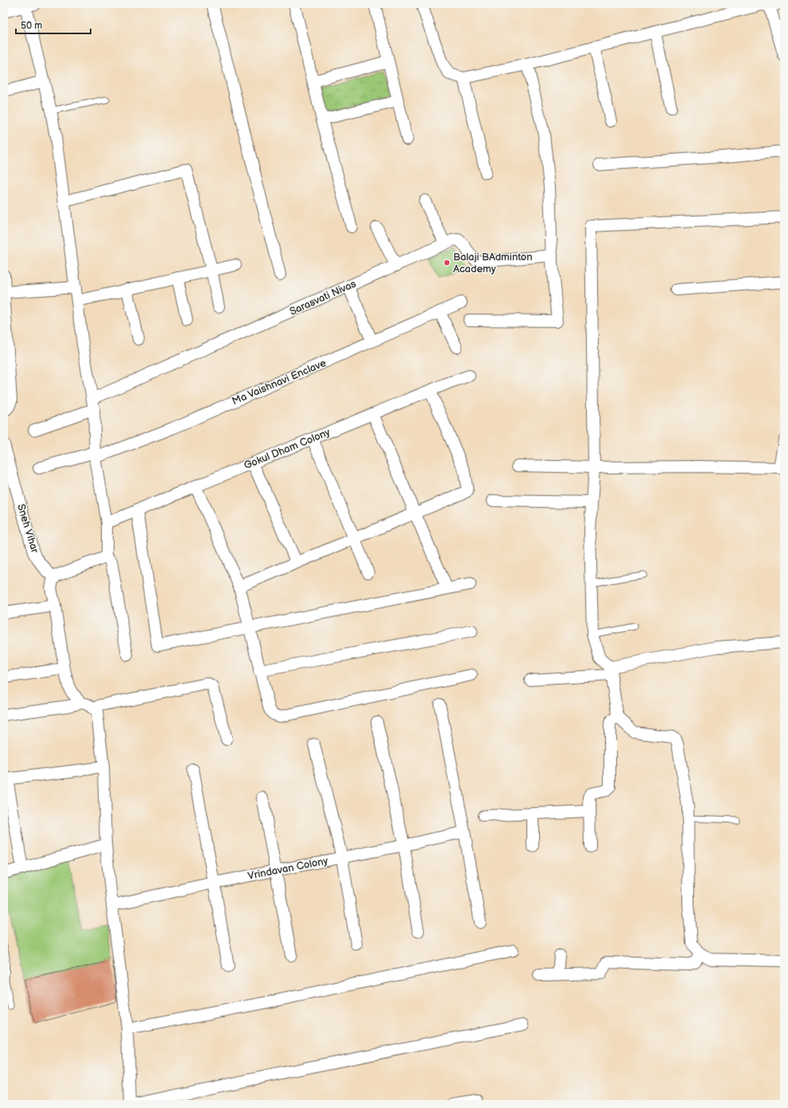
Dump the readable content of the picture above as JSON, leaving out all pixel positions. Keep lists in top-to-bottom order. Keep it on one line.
{"streets":{"street":["Sarasvati Nivas","Ma Vaishnavi Enclave","Gokul Dham Colony","Sneh Vihar","Vrindavan Colony"]},"places":["Balaji BAdminton Academy"],"scale_bar":"50 m"}
